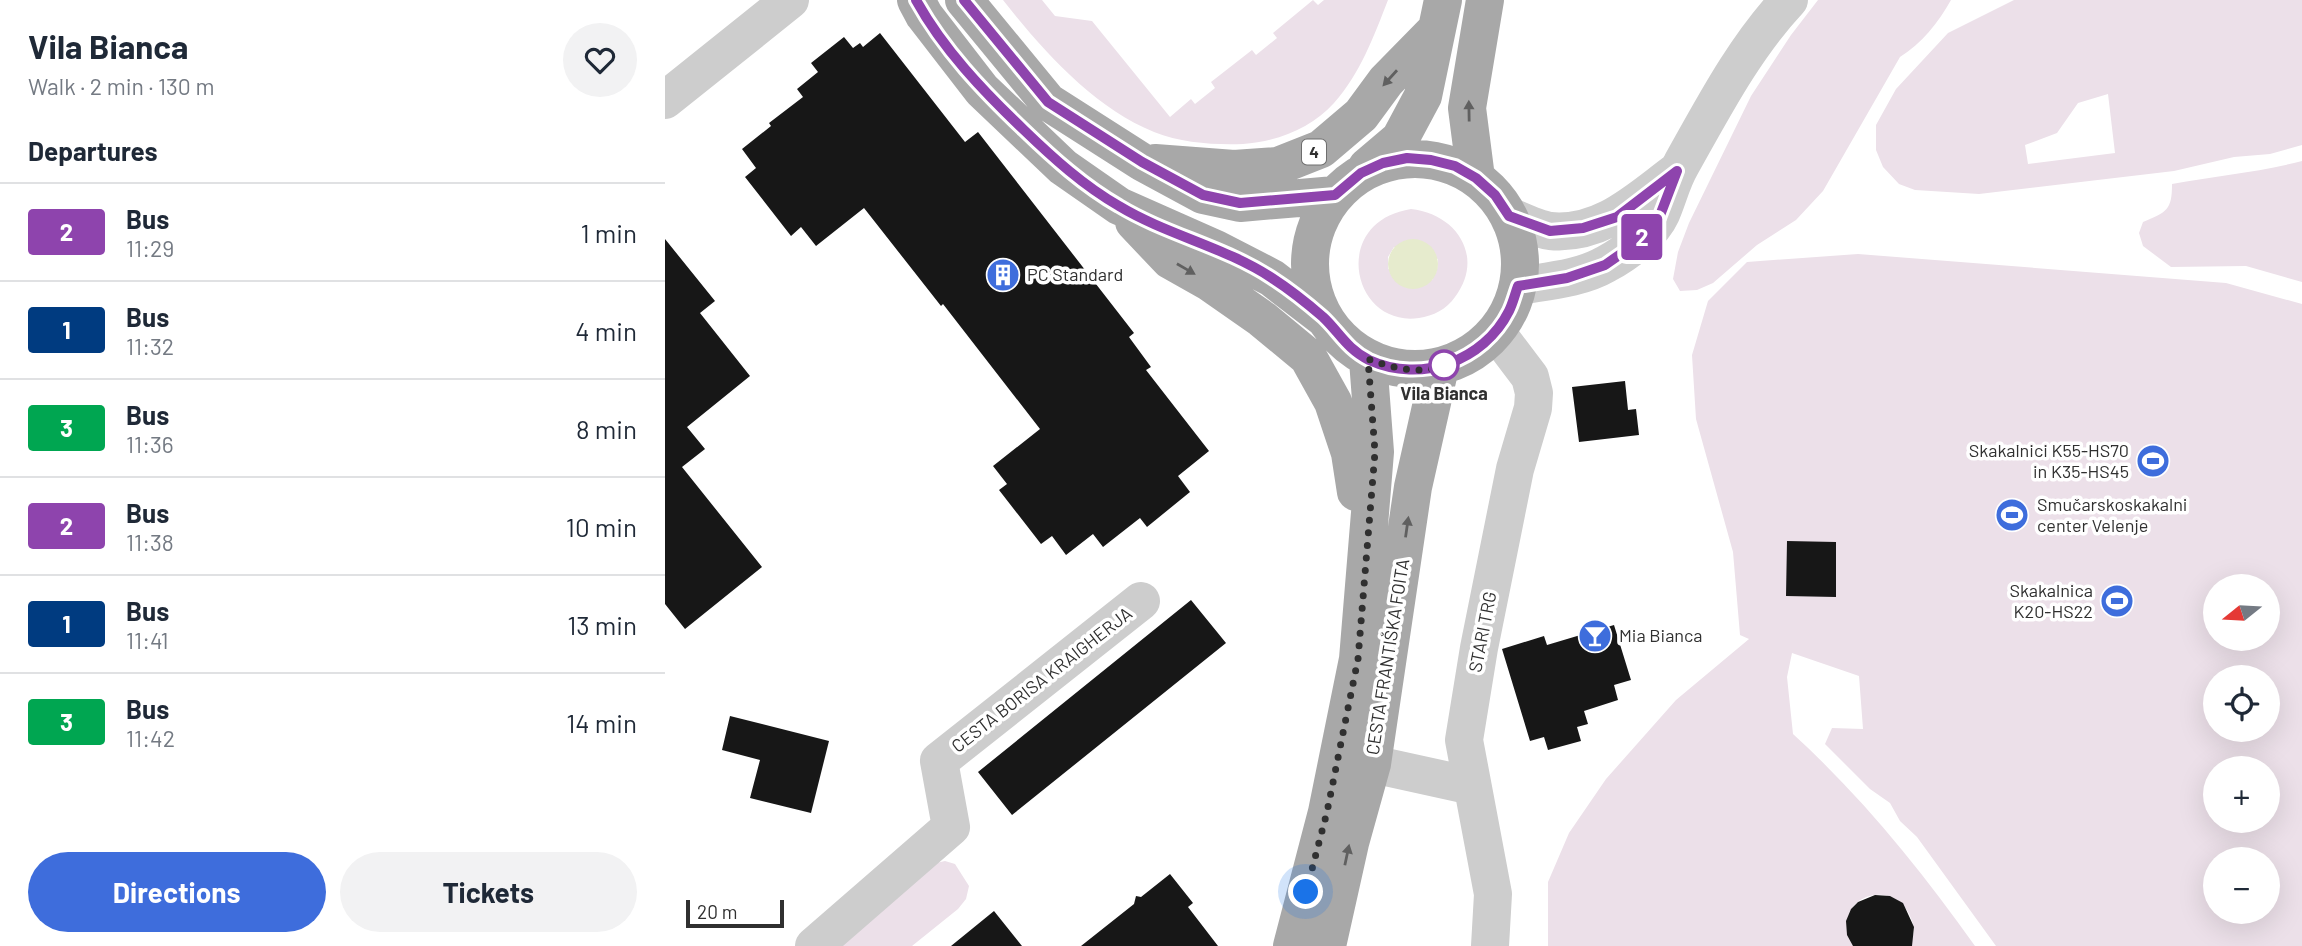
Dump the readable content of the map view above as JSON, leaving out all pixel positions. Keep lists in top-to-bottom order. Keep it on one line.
{"streets":{"main road":["4","CESTA FRANTIŠKA FOITA"],"street":["STARI TRG","CESTA BORISA KRAIGHERJA"]},"crossings":[["STARI TRG","CESTA FRANTIŠKA FOITA"]],"places":{"building":["PC Standard"],"other":["Vila Bianca"],"sports":["Skakalnici K55-HS70 in K35-HS45","Smučarskoskakalni center Velenje","Skakalnica K20-HS22"],"bar":["Mia Bianca"]},"lines":["bus line 2"],"scale_bar":"20 m","north":"left","page":{"heading":[["Vila Bianca","Walk · 2 min · 130 m"],"Departures"],"on_map":"2","list":[{"mark":"2","name":"Bus","note":"11:29","value":"1 min"},{"mark":"1","name":"Bus","note":"11:32","value":"4 min"},{"mark":"3","name":"Bus","note":"11:36","value":"8 min"},{"mark":"2","name":"Bus","note":"11:38","value":"10 min"},{"mark":"1","name":"Bus","note":"11:41","value":"13 min"},{"mark":"3","name":"Bus","note":"11:42","value":"14 min"}],"map_buttons":["+","−"],"buttons":["Directions","Tickets"],"scale":"20 m"}}
